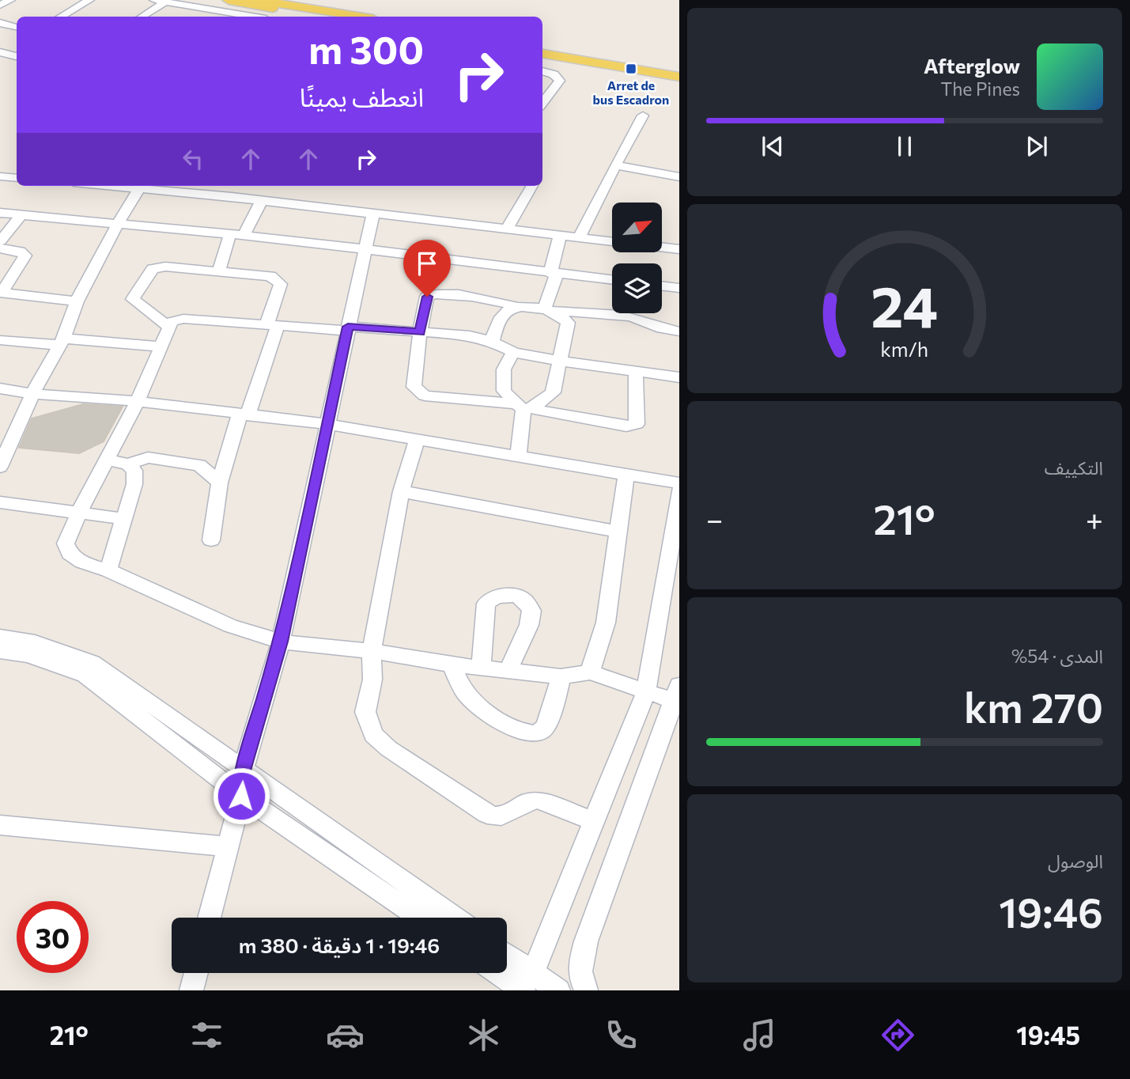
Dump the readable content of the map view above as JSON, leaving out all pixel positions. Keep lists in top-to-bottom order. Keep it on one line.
{"places":{"transit":["Arret de bus Escadron"]},"north":"top right","page":{"turn":["300 m","انعطف يمينًا"],"song":["Afterglow","The Pines"],"tile":["التكييف",["المدى · 54%","270 km"],["الوصول","19:46"]],"heat":["−","21°","+"],"limit":"30","trip":"19:46 · 1 دقيقة · 380 m","tabs":["19:45","21°"],"gauge":["24","km/h"]}}
